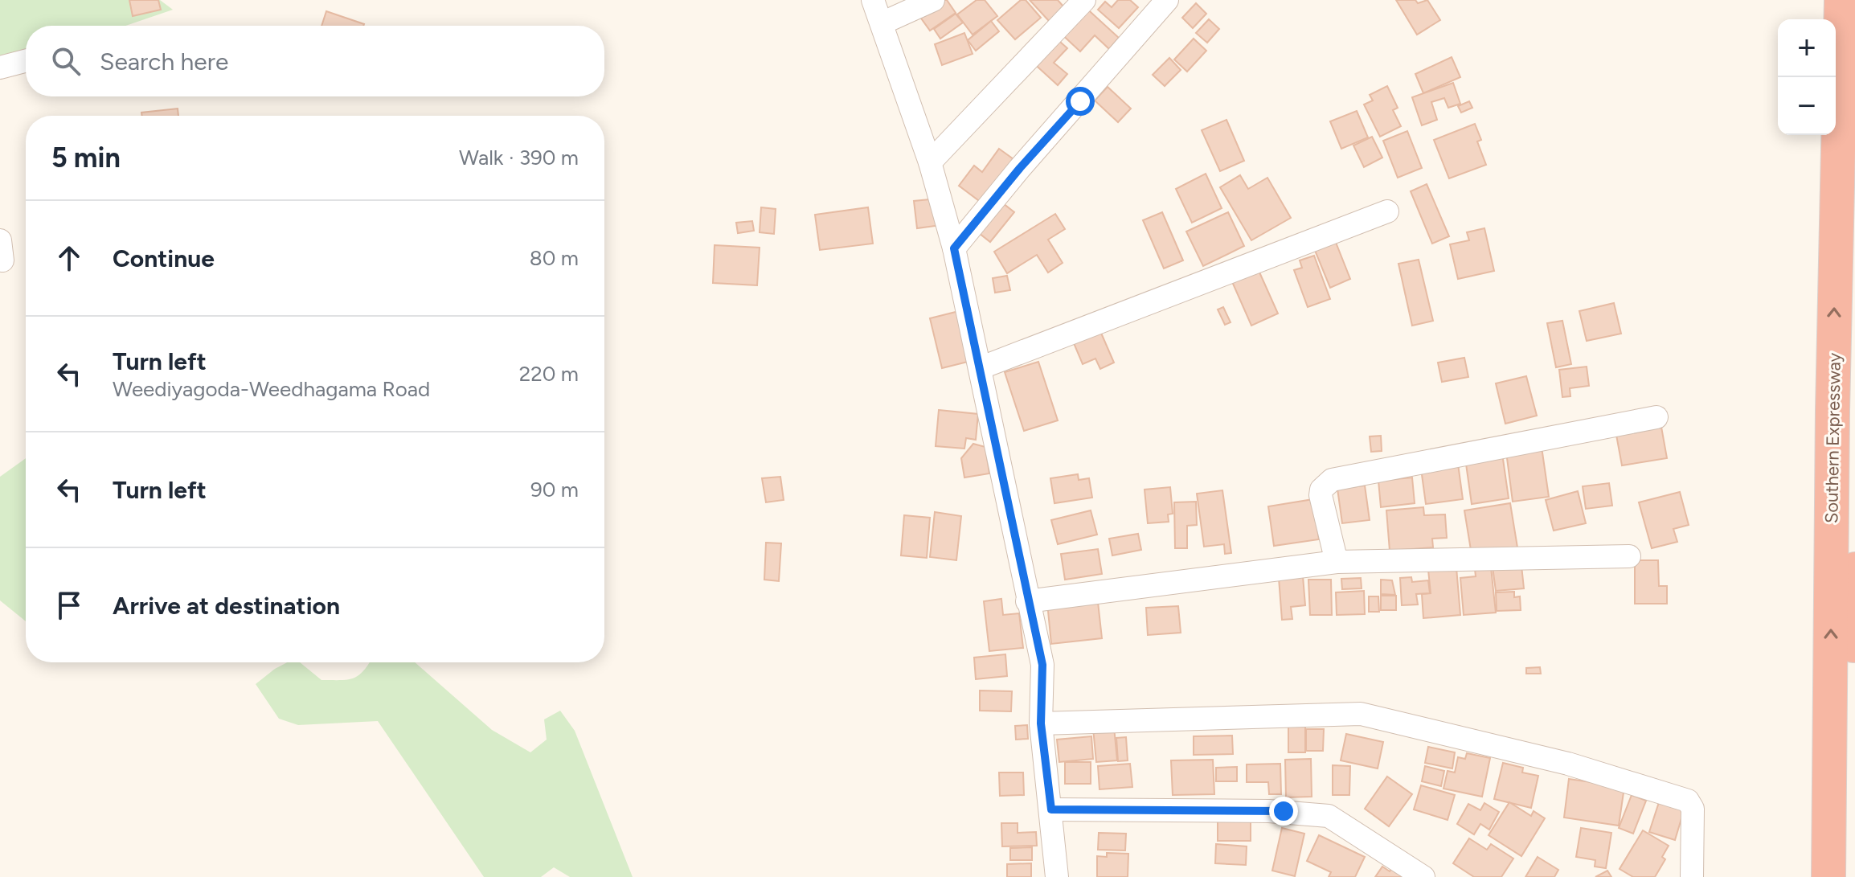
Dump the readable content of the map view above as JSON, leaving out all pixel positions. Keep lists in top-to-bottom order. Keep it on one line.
{"streets":{"highway":["Southern Expressway"]},"page":{"map_buttons":["+","−"],"search":"Search here","heading":["5 min","Walk · 390 m"],"list":[["Continue","80 m"],["Turn left","Weediyagoda-Weedhagama Road","220 m"],["Turn left","90 m"],"Arrive at destination"]}}
